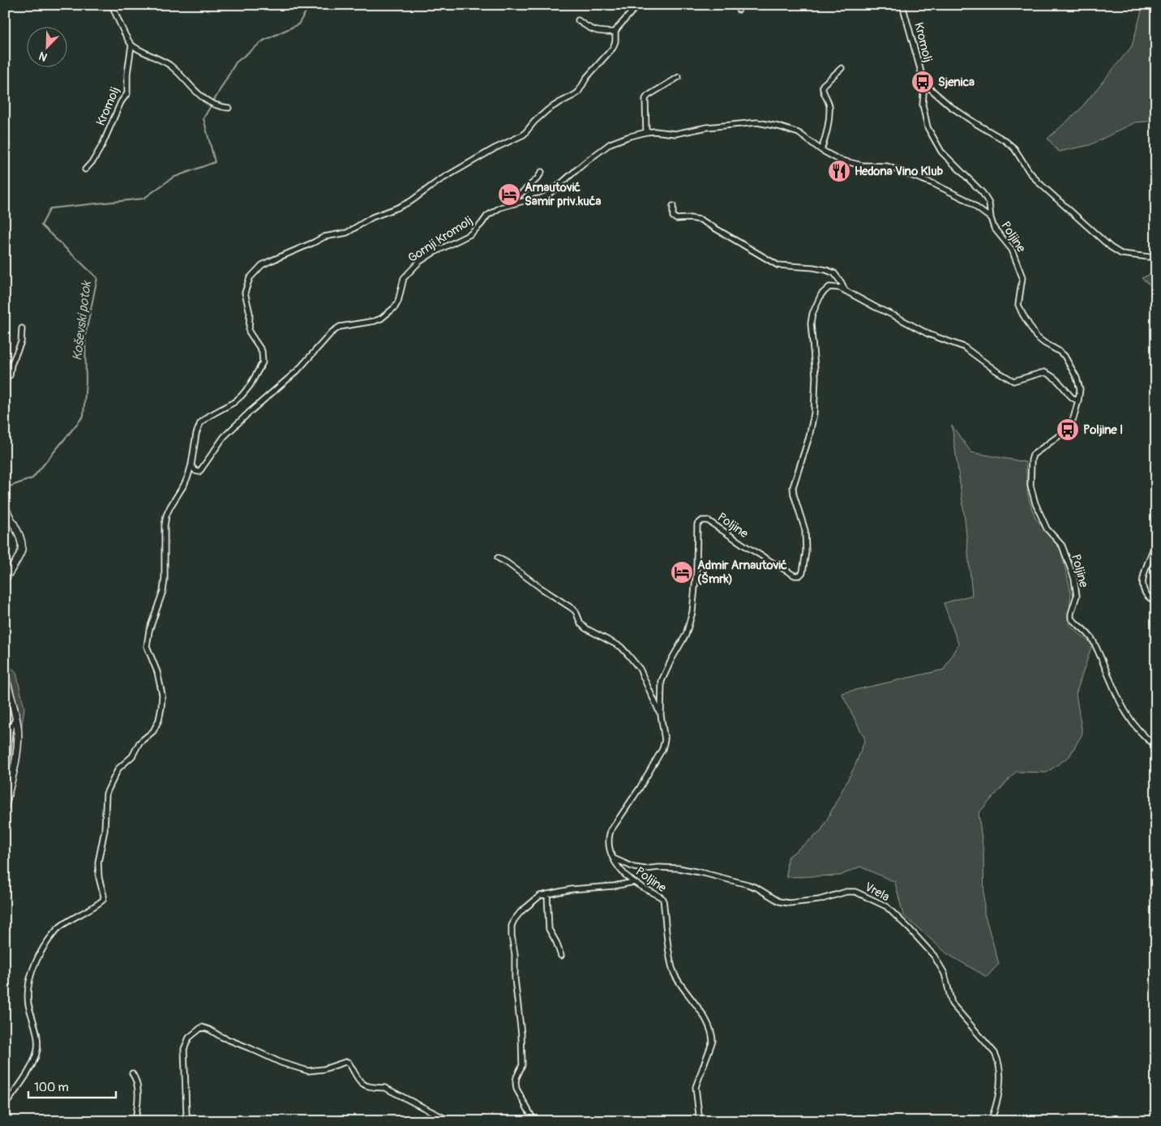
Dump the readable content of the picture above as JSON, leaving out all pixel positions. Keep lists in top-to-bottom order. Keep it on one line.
{"streets":{"street":["Kromolj","Poljine","Gornji Kromolj","Vrela"]},"crossings":[["Kromolj","Poljine"],["Poljine","Gornji Kromolj"],["Poljine","Vrela"]],"water":["Koševski potok"],"places":{"bus stop":["Sjenica","Poljine I"],"restaurant":["Hedona Vino Klub"],"hotel":["Arnautović Samir priv.kuća","Admir Arnautović (Šmrk)"]},"scale_bar":"100 m","north":"bottom left"}
